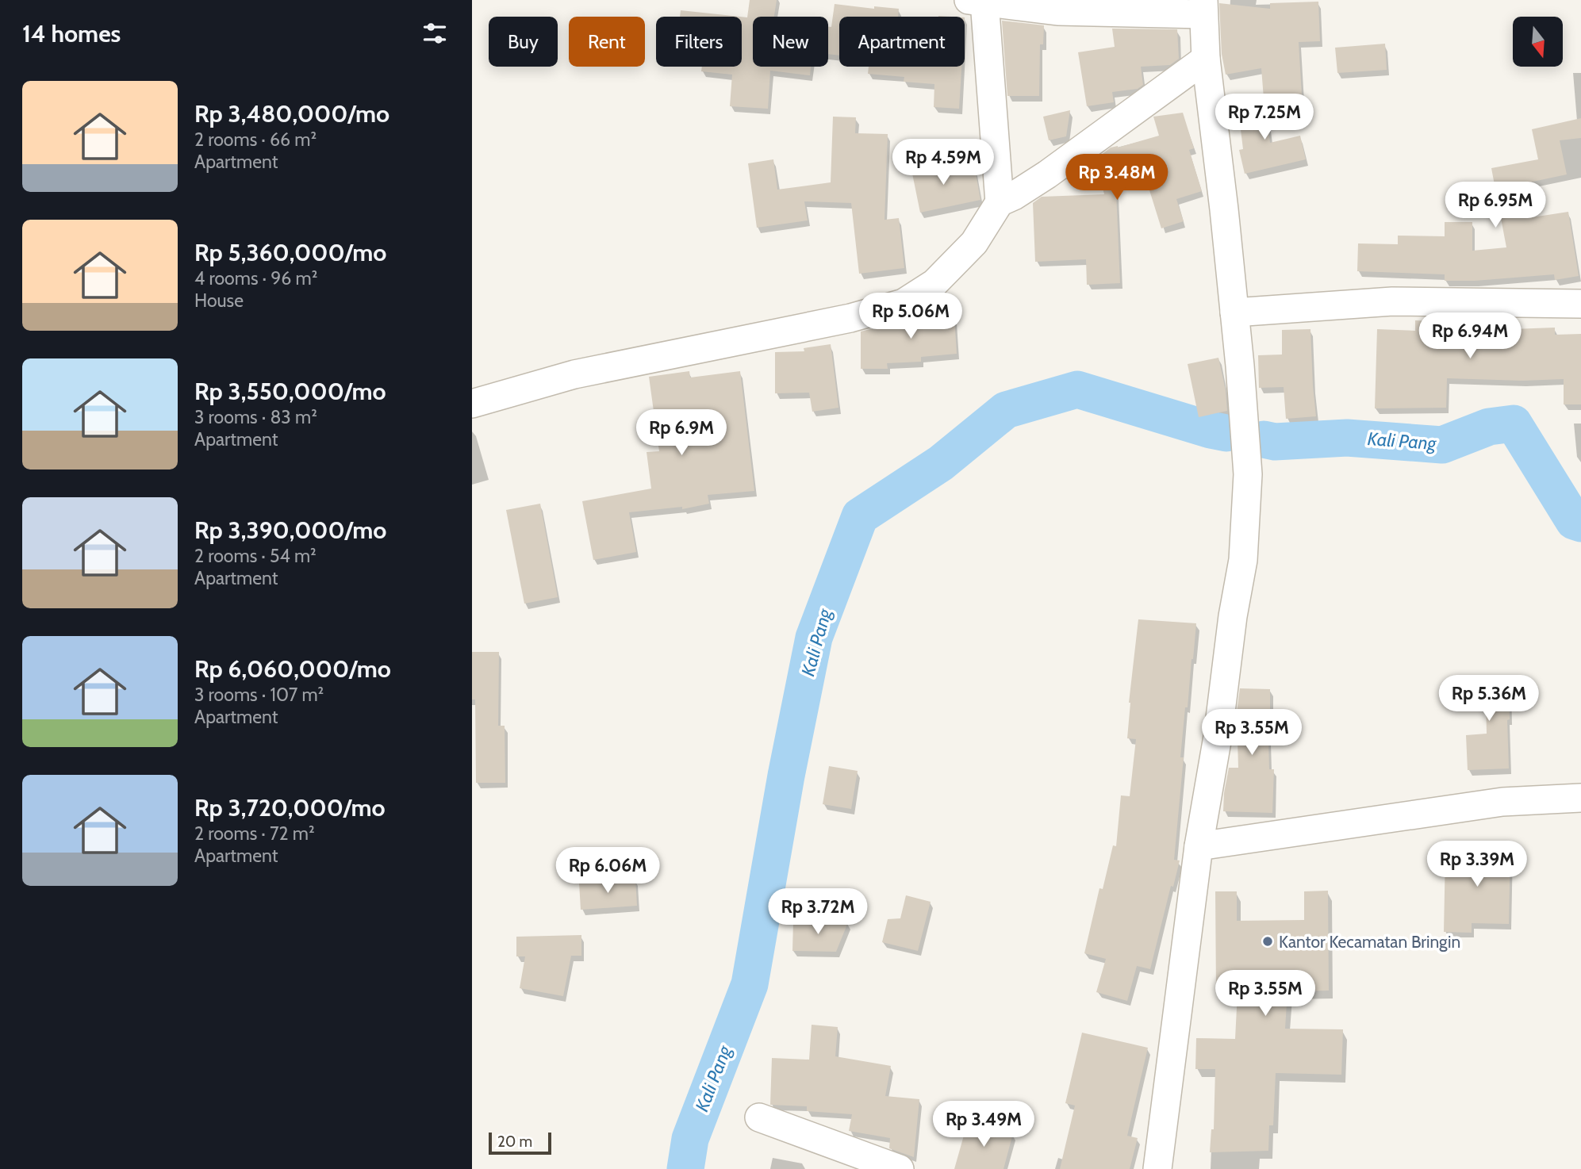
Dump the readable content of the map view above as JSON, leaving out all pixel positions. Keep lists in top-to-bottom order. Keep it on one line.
{"water":["Kali Pang"],"places":["Kantor Kecamatan Bringin"],"scale_bar":"20 m","north":"bottom","page":{"heading":"14 homes","chip":["Buy","Rent","Filters","New","Apartment"],"list":[{"name":"Rp 3,480,000/mo","note":"2 rooms · 66 m² · Apartment"},{"name":"Rp 5,360,000/mo","note":"4 rooms · 96 m² · House"},{"name":"Rp 3,550,000/mo","note":"3 rooms · 83 m² · Apartment"},{"name":"Rp 3,390,000/mo","note":"2 rooms · 54 m² · Apartment"},{"name":"Rp 6,060,000/mo","note":"3 rooms · 107 m² · Apartment"},{"name":"Rp 3,720,000/mo","note":"2 rooms · 72 m² · Apartment"}],"price":["Rp 7.25M","Rp 4.59M","Rp 3.48M","Rp 6.95M","Rp 5.06M","Rp 6.94M","Rp 6.9M","Rp 5.36M","Rp 3.55M","Rp 3.39M","Rp 6.06M","Rp 3.72M","Rp 3.55M","Rp 3.49M"],"scale":"20 m"}}
